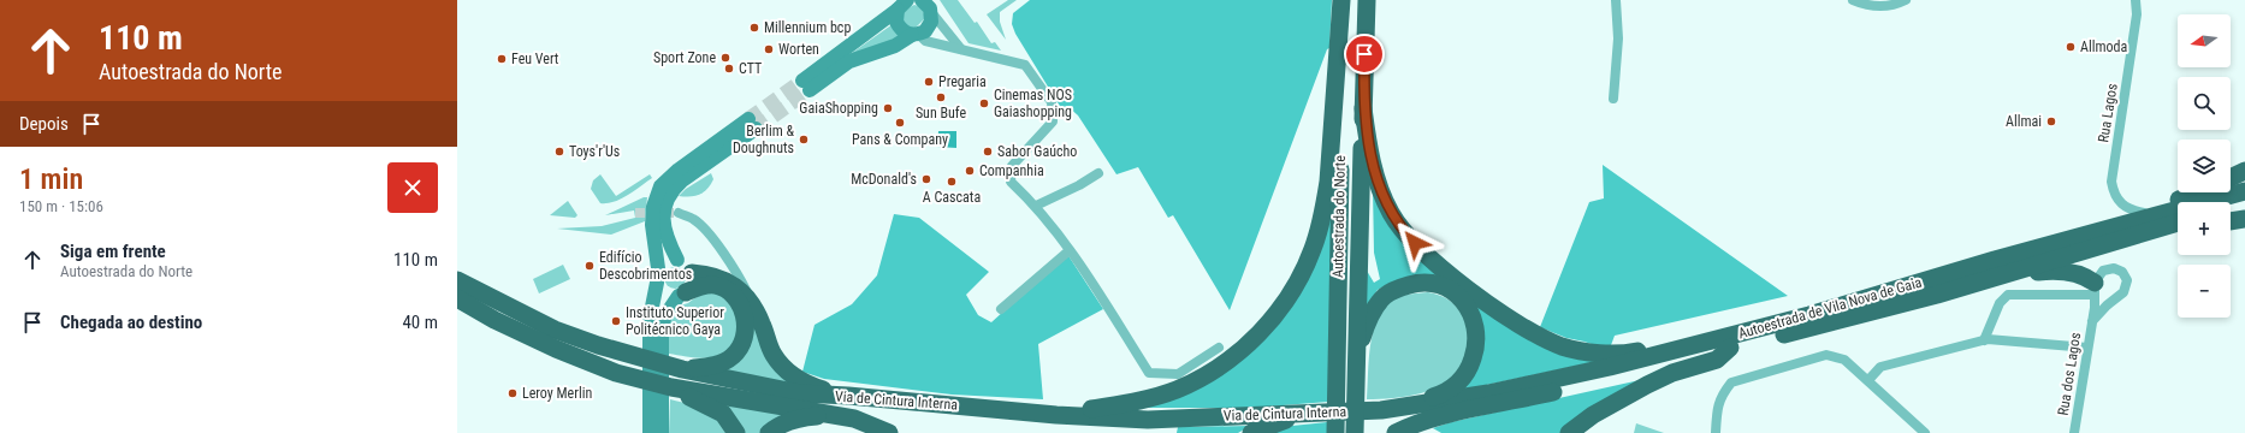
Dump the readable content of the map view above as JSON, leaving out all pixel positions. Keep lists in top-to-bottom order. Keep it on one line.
{"streets":{"highway":["Autoestrada do Norte","Autoestrada de Vila Nova de Gaia","Via de Cintura Interna"],"street":["Rua Lagos","Rua dos Lagos"]},"crossings":[["Autoestrada do Norte","Via de Cintura Interna"],["Autoestrada de Vila Nova de Gaia","Via de Cintura Interna"]],"places":["Millennium bcp","Allmoda","Worten","Sport Zone","Feu Vert","CTT","Pregaria","Sun Bufe","Cinemas NOS Gaiashopping","GaiaShopping","Allmai","Pans & Company","Berlim & Doughnuts","Toys'r'Us","Sabor Gaúcho","Companhia","McDonald's","A Cascata","Edifício Descobrimentos","Instituto Superior Politécnico Gaya","Leroy Merlin"],"north":"left","page":{"turn":["110 m","Autoestrada do Norte"],"map_buttons":["+","−"],"then":"Depois","heading":["1 min","150 m · 15:06"],"list":[{"name":"Siga em frente","note":"Autoestrada do Norte","value":"110 m"},{"name":"Chegada ao destino","value":"40 m"}]}}
